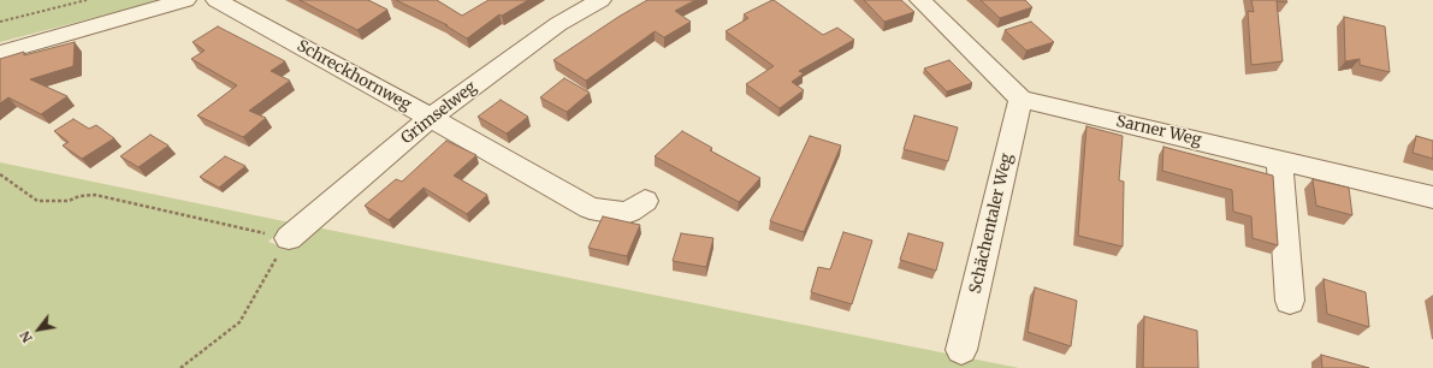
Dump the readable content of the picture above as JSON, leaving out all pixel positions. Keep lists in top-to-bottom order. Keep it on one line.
{"streets":{"street":["Schreckhornweg","Grimselweg","Sarner Weg","Schächentaler Weg"]},"crossings":[["Schreckhornweg","Grimselweg"],["Sarner Weg","Schächentaler Weg"]],"north":"bottom left"}
